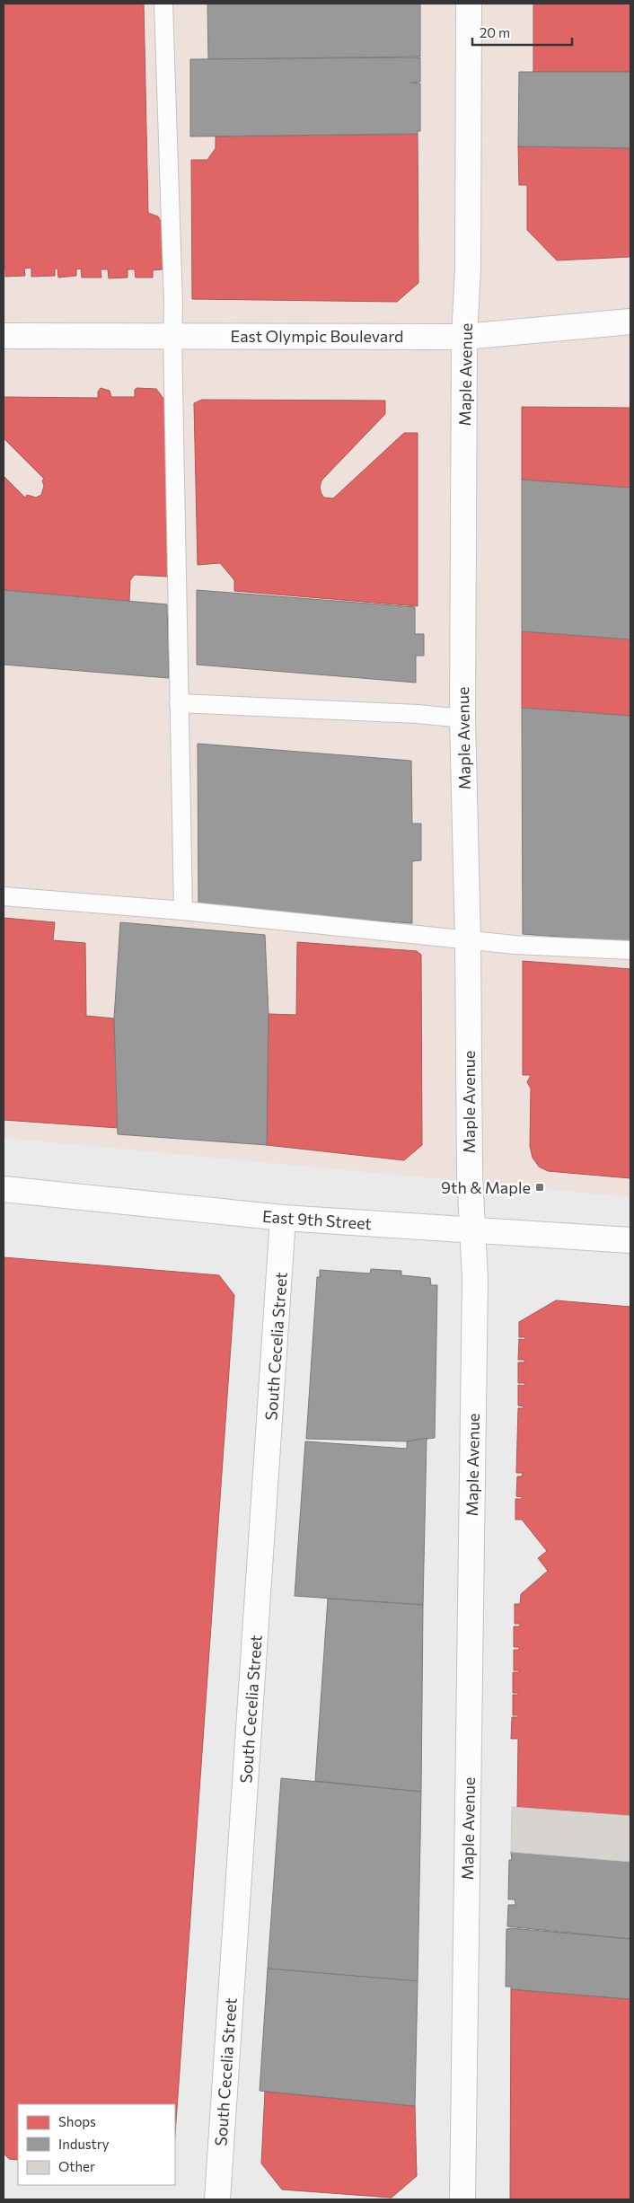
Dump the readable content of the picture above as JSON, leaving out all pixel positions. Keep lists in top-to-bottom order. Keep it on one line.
{"streets":{"street":["East Olympic Boulevard","Maple Avenue","East 9th Street","South Cecelia Street"]},"crossings":[["East Olympic Boulevard","Maple Avenue"],["Maple Avenue","East 9th Street"],["East 9th Street","South Cecelia Street"]],"places":{"transit":["9th & Maple"]},"legend":["Shops","Industry","Other"],"scale_bar":"20 m"}
